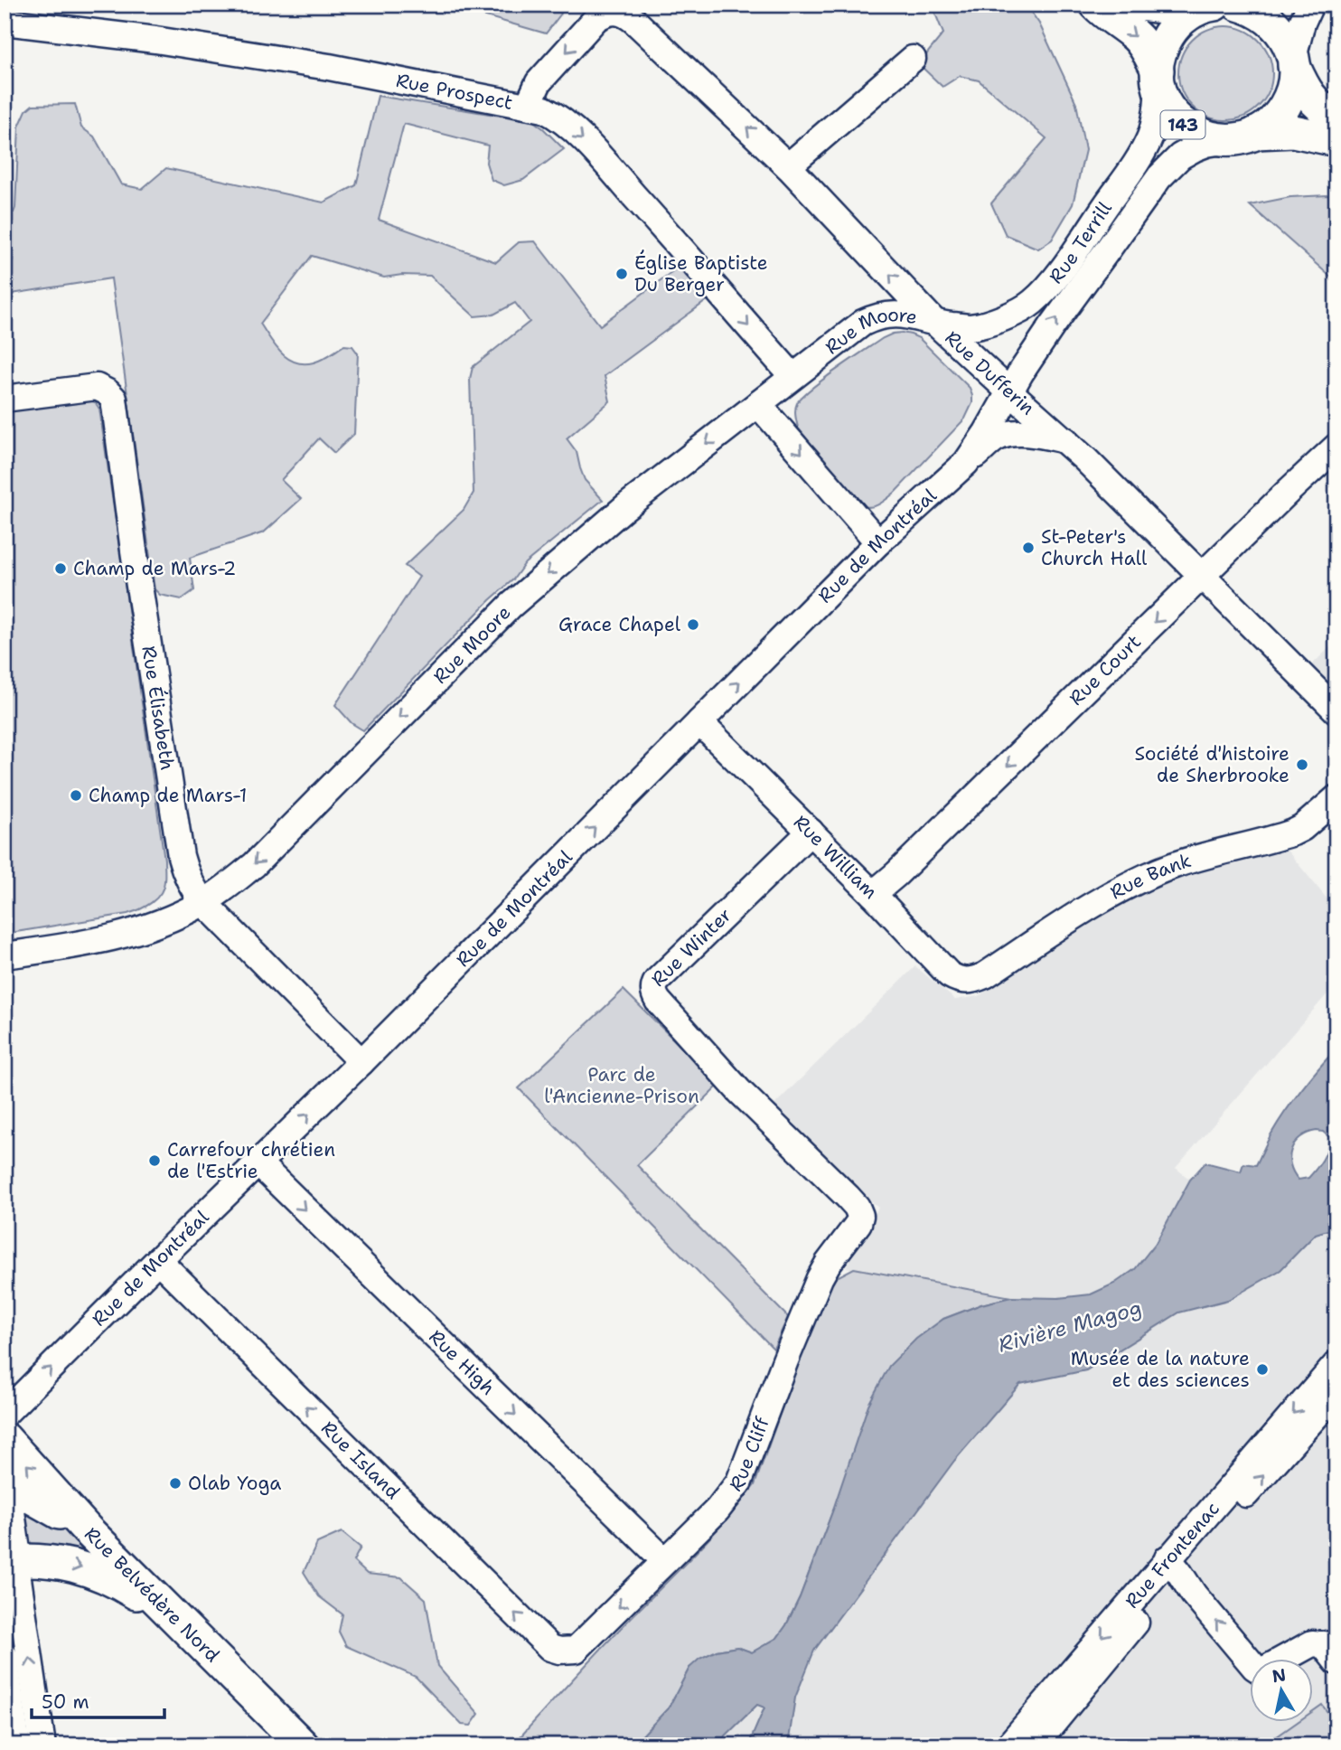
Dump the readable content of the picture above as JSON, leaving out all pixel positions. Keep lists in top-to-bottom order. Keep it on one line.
{"streets":{"main road":["143","Rue Belvédère Nord"],"street":["Rue Prospect","Rue Terrill","Rue Moore","Rue Dufferin","Rue de Montréal","Rue Court","Rue Élisabeth","Rue William","Rue Bank","Rue Winter","Rue High","Rue Cliff","Rue Island","Rue Frontenac"]},"crossings":[["Rue Prospect","Rue Moore"],["Rue Prospect","Rue Dufferin"],["143","Rue Terrill"],["Rue Terrill","Rue Moore"],["Rue Terrill","Rue Dufferin"],["Rue Terrill","Rue de Montréal"],["Rue Moore","Rue Dufferin"],["Rue Moore","Rue Élisabeth"],["Rue Dufferin","Rue de Montréal"],["Rue Dufferin","Rue Court"],["Rue de Montréal","Rue Élisabeth"],["Rue de Montréal","Rue William"],["Rue de Montréal","Rue High"],["Rue de Montréal","Rue Island"],["Rue Court","Rue William"],["Rue William","Rue Bank"],["Rue William","Rue Winter"],["Rue Winter","Rue Cliff"],["Rue High","Rue Cliff"],["Rue Cliff","Rue Island"]],"one_way":["Rue Prospect","Rue Moore","Rue de Montréal","Rue Court","Rue High","Rue Island"],"water":["Rivière Magog"],"parks":["Parc de l'Ancienne-Prison"],"places":["Église Baptiste Du Berger","St-Peter's Church Hall","Champ de Mars-2","Grace Chapel","Société d'histoire de Sherbrooke","Champ de Mars-1","Carrefour chrétien de l'Estrie","Musée de la nature et des sciences","Olab Yoga"],"scale_bar":"50 m","north":"top"}
